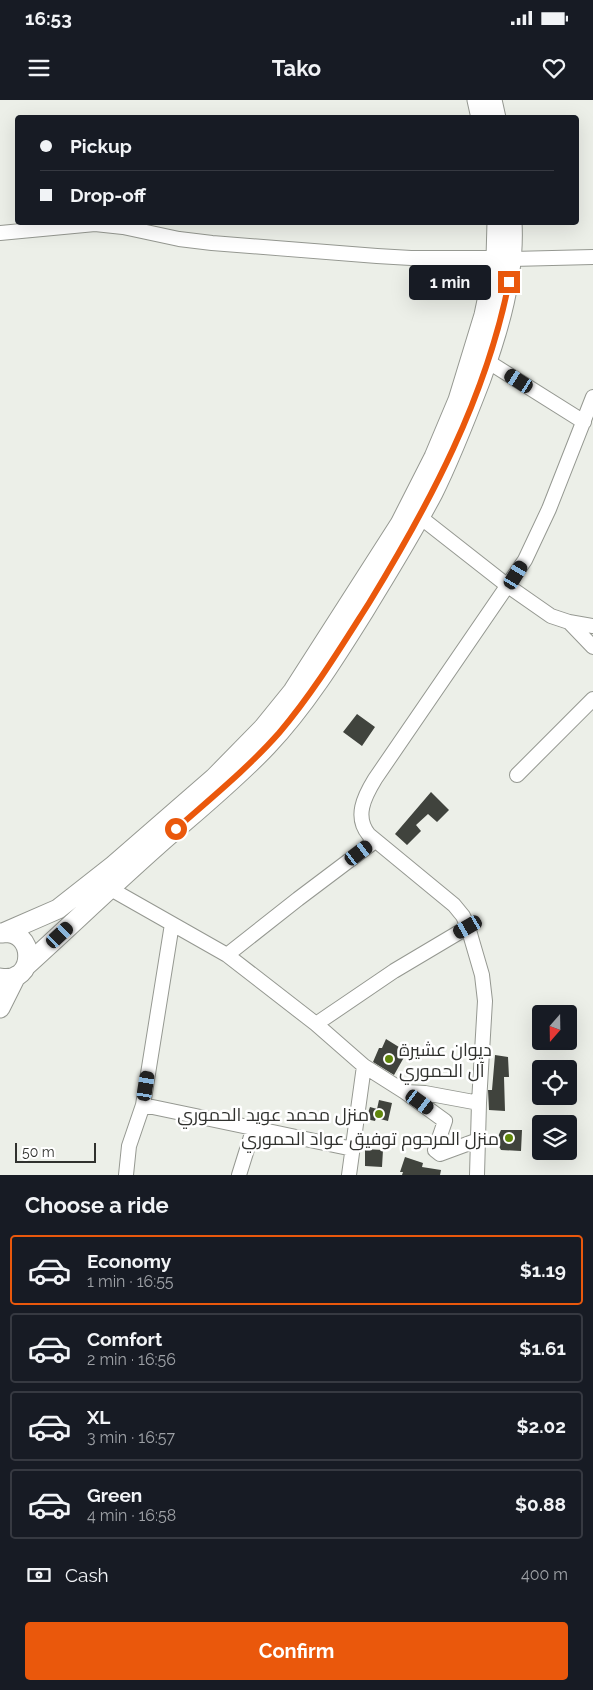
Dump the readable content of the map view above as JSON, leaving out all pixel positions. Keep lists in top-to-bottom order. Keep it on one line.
{"places":["ديوان عشيرة آل الحموري","منزل محمد عويد الحموري","منزل المرحوم توفيق عواد الحموري"],"scale_bar":"50 m","north":"bottom","page":{"status":"16:53","header":"Tako","banner":["Pickup","Drop-off"],"bubble":"1 min","scale":"50 m","heading":"Choose a ride","list":[{"name":"Economy","note":"1 min · 16:55","value":"$1.19"},{"name":"Comfort","note":"2 min · 16:56","value":"$1.61"},{"name":"XL","note":"3 min · 16:57","value":"$2.02"},{"name":"Green","note":"4 min · 16:58","value":"$0.88"}],"pay":["Cash","400 m"],"buttons":"Confirm"}}
